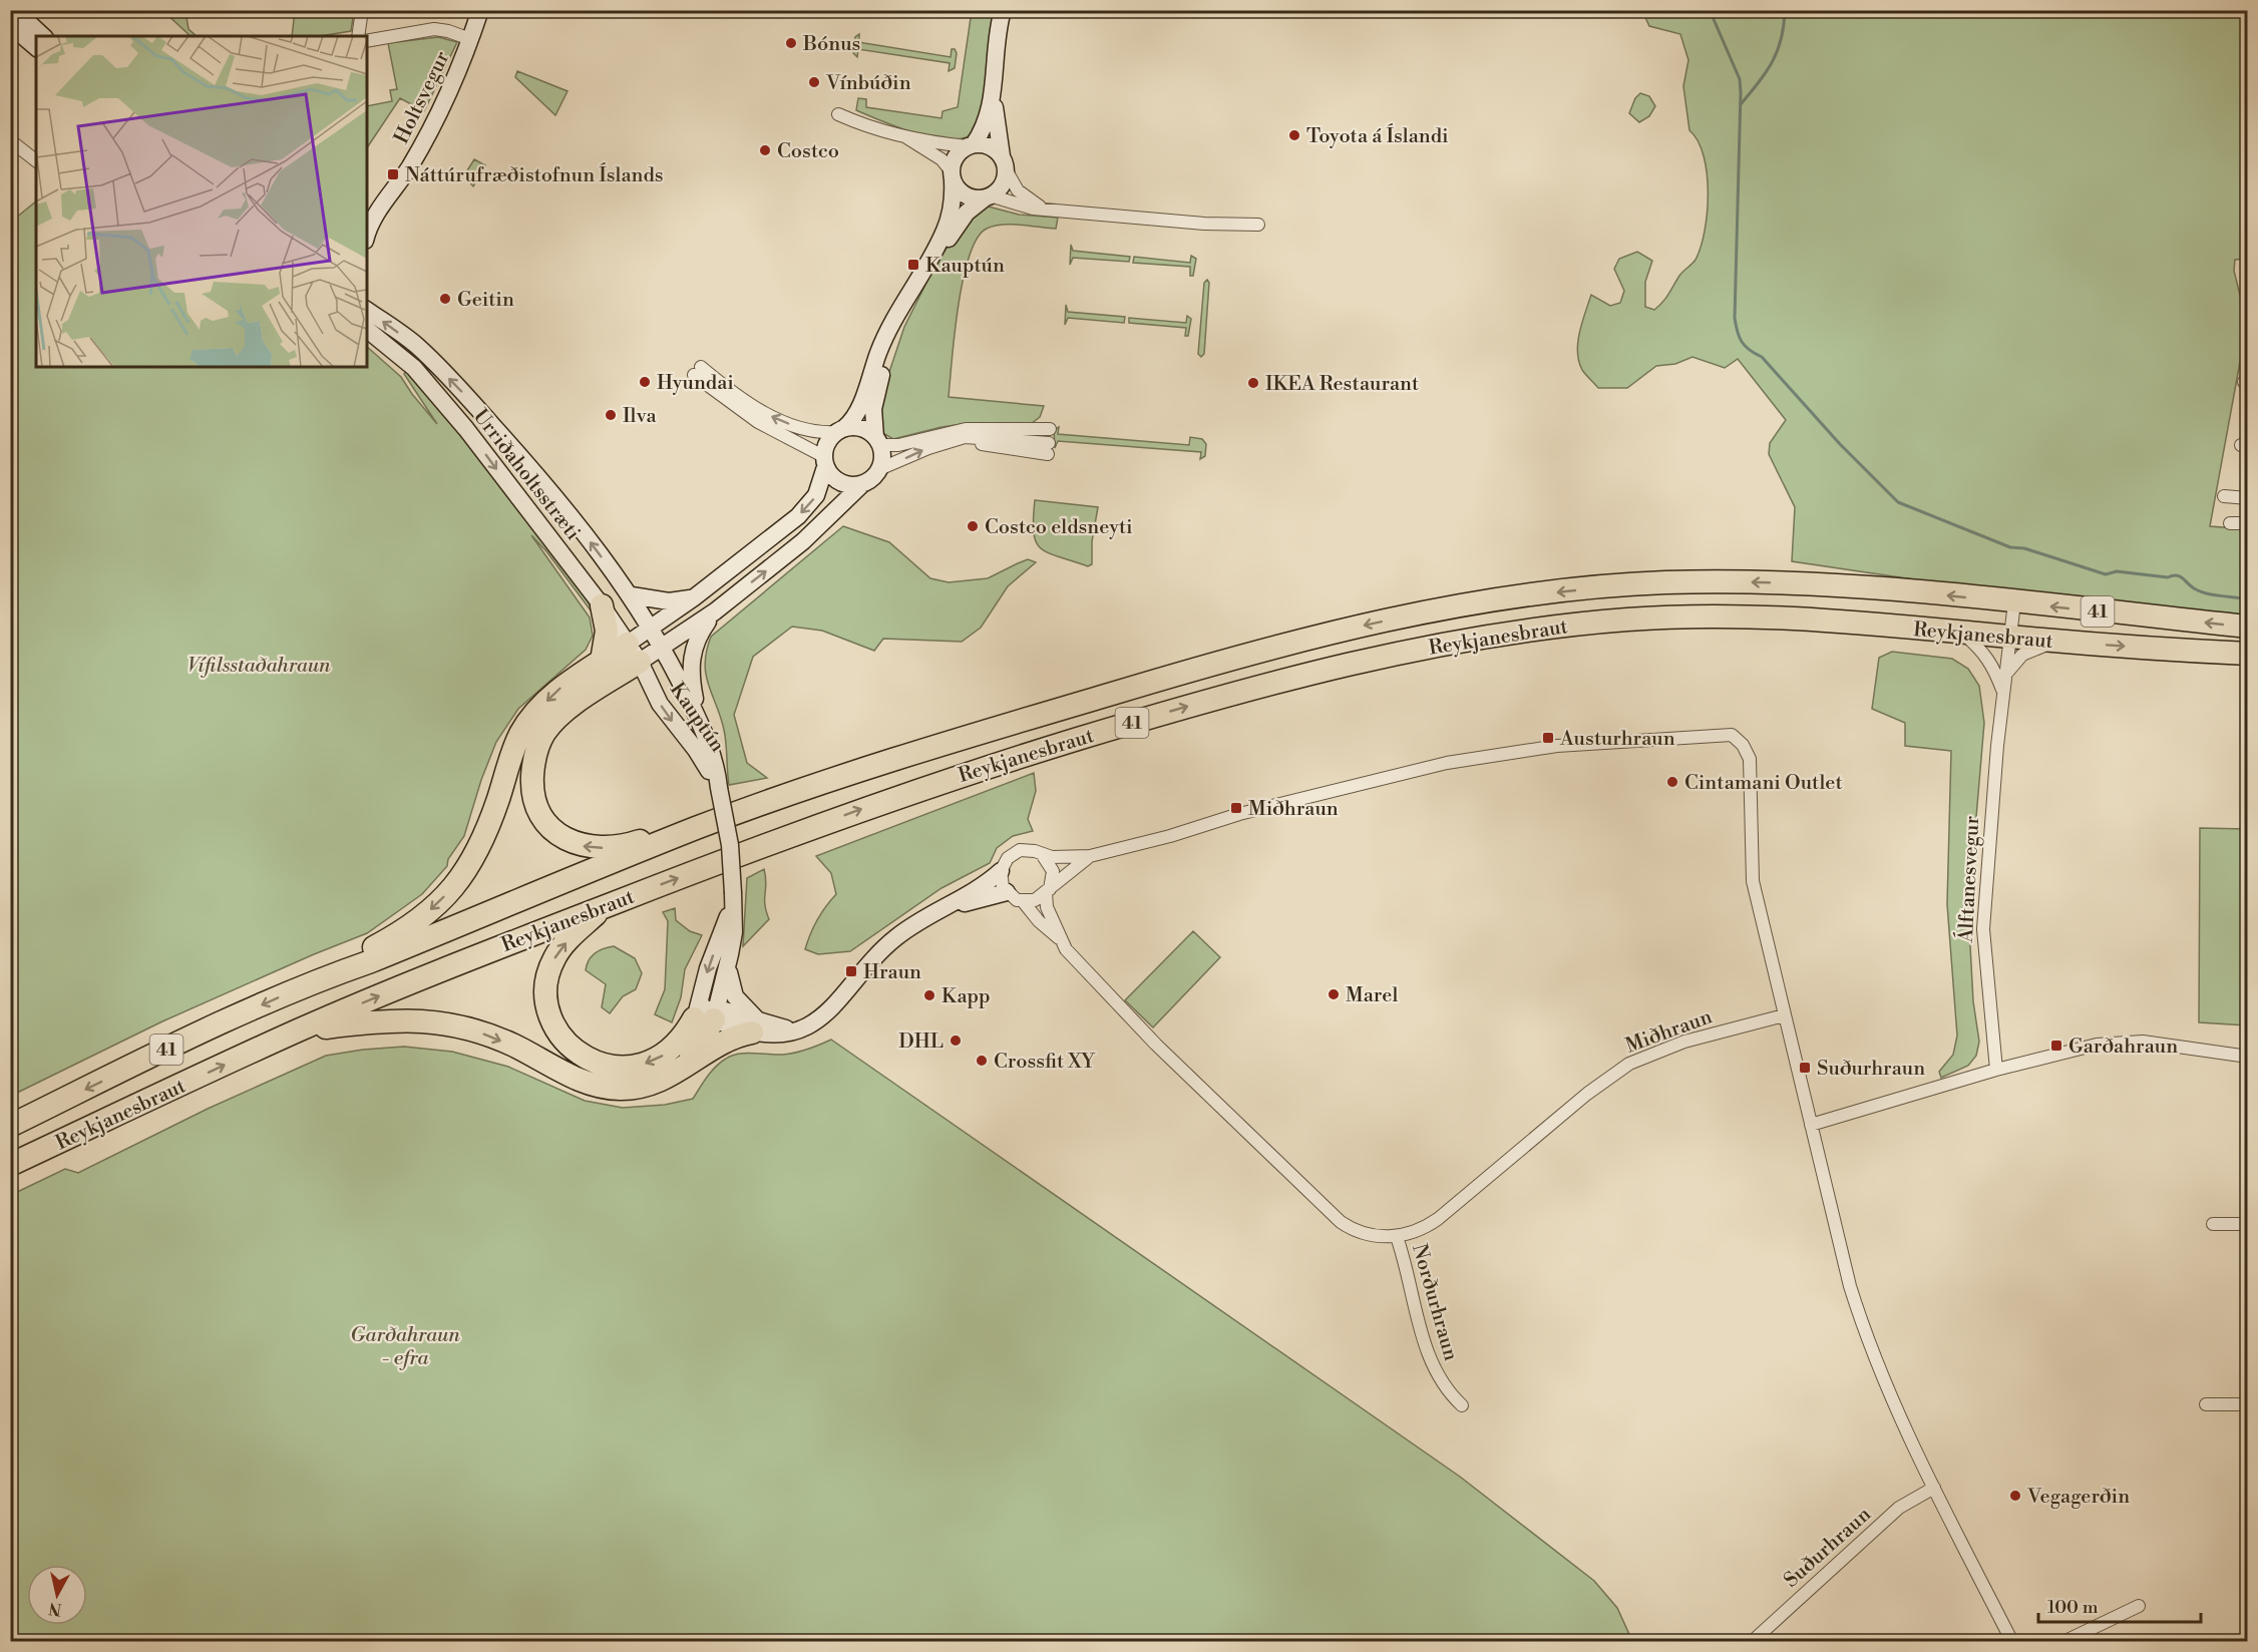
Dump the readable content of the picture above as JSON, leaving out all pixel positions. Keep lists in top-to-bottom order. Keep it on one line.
{"streets":{"highway":["41","Reykjanesbraut"],"street":["Holtsvegur","Urriðaholtsstræti","Kauptún","Álftanesvegur","Miðhraun","Norðurhraun","Suðurhraun"]},"crossings":[["Urriðaholtsstræti","Kauptún"],["Reykjanesbraut","Álftanesvegur"],["Miðhraun","Norðurhraun"]],"parks":["Vífilsstaðahraun","Garðahraun - efra"],"places":{"other":["Bónus","Vínbúðin","Toyota á Íslandi","Costco","Geitin","Hyundai","IKEA Restaurant","Ilva","Costco eldsneyti","Cintamani Outlet","Marel","Kapp","DHL","Crossfit XY","Vegagerðin"],"transit":["Náttúrufræðistofnun Íslands","Kauptún","Austurhraun","Miðhraun","Hraun","Garðahraun","Suðurhraun"]},"scale_bar":"100 m","north":"bottom"}
